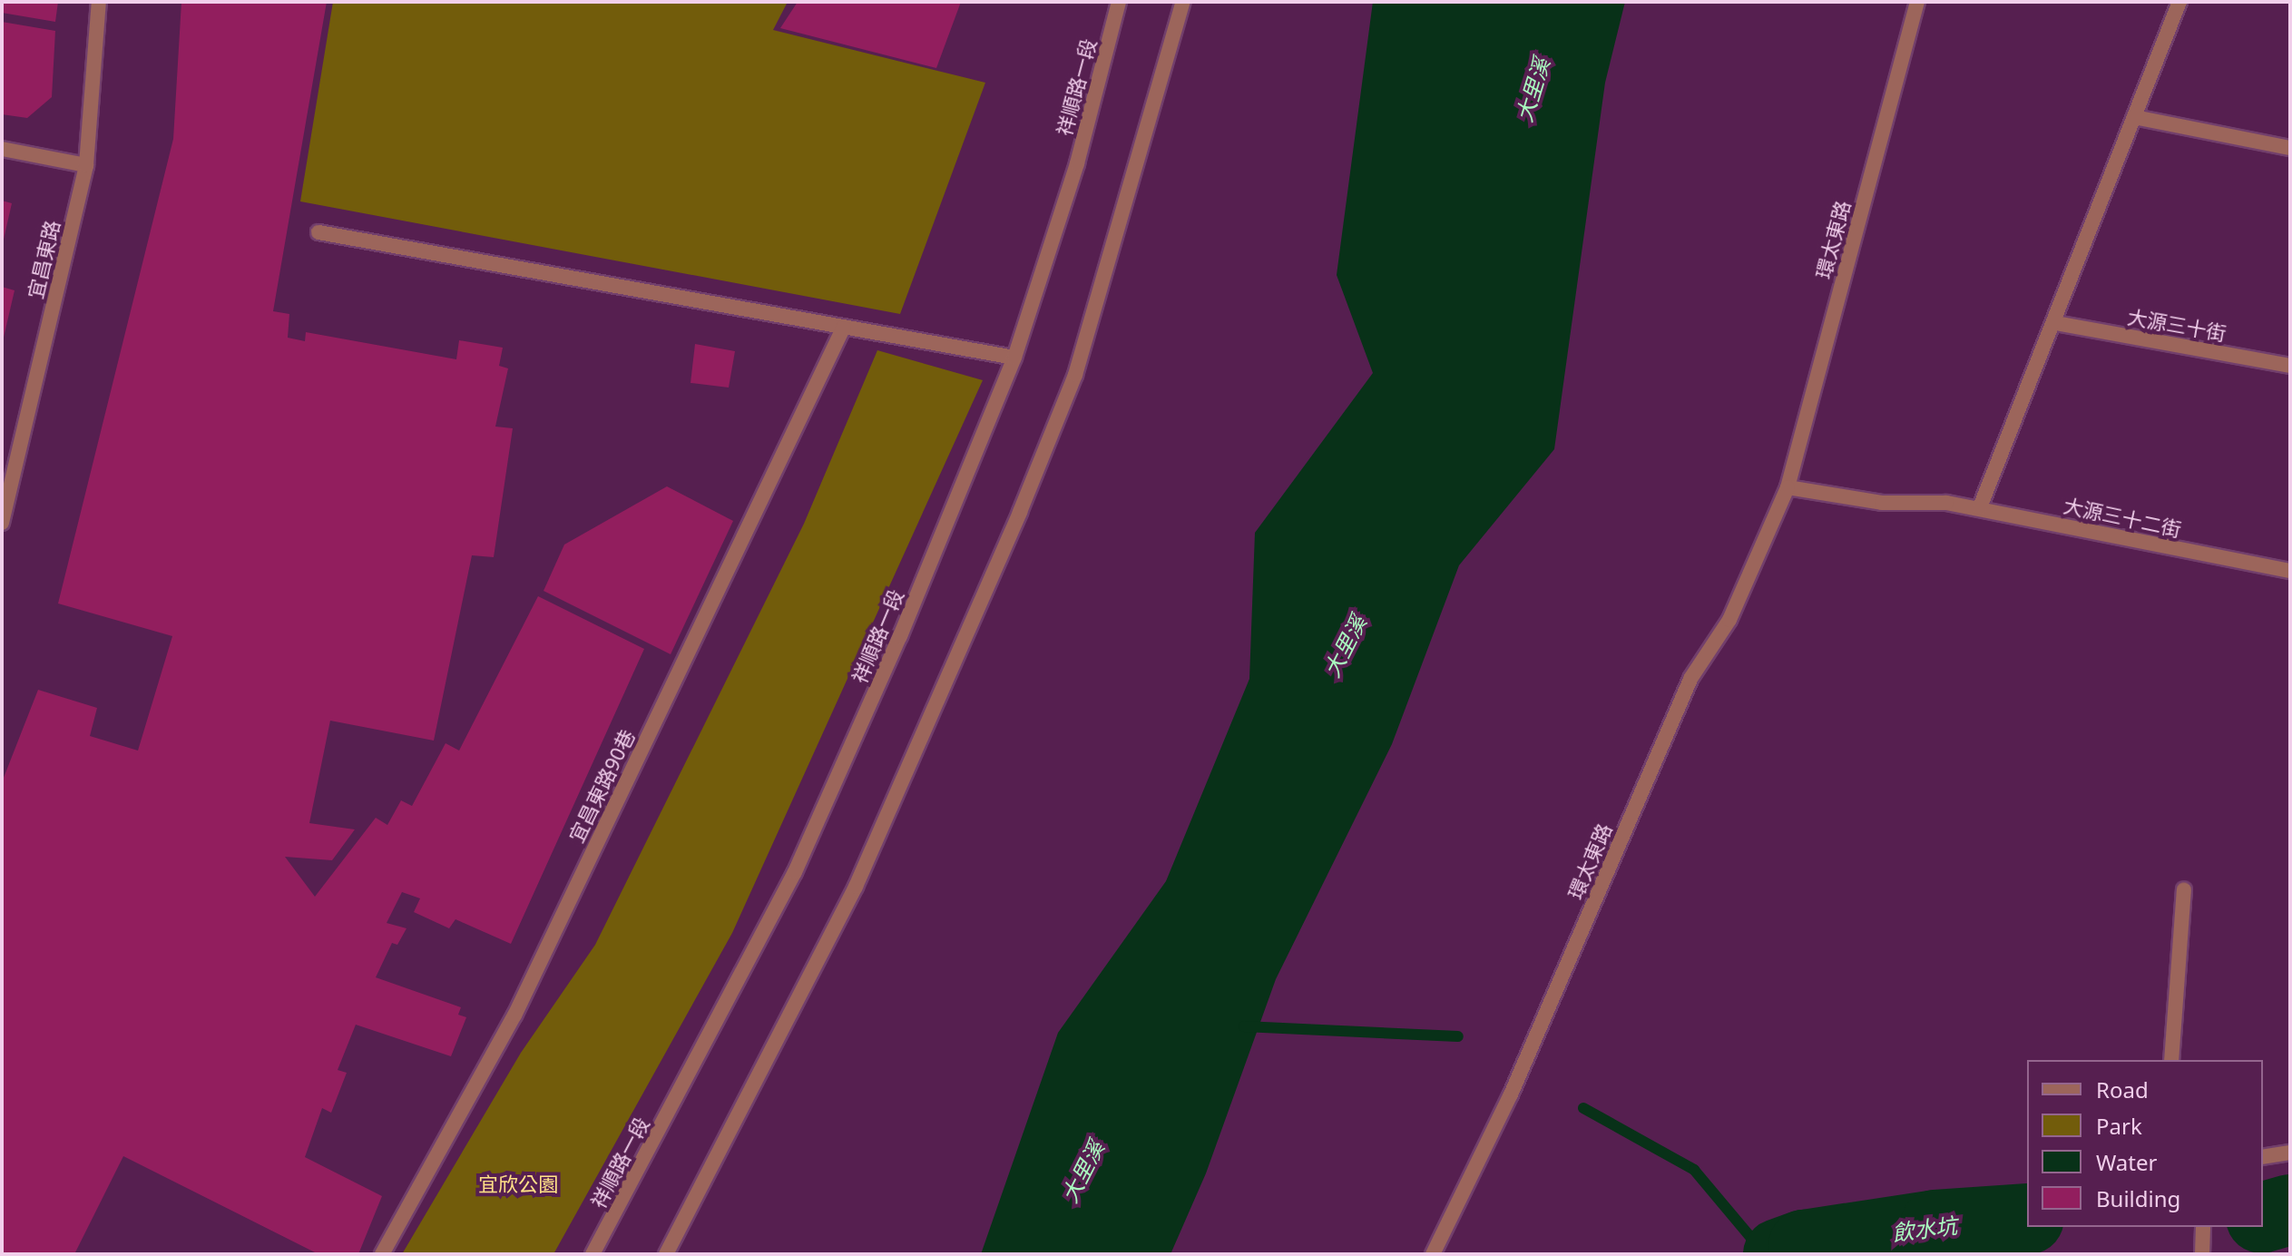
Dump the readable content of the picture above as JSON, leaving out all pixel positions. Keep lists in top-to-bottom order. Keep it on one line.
{"streets":{"street":["祥順路一段","環太東路","宜昌東路","大源三十街","大源三十二街","宜昌東路90巷"]},"crossings":[["環太東路","大源三十二街"]],"water":["大里溪","飲水坑"],"parks":["宜欣公園"],"legend":["Road","Park","Water","Building"]}
